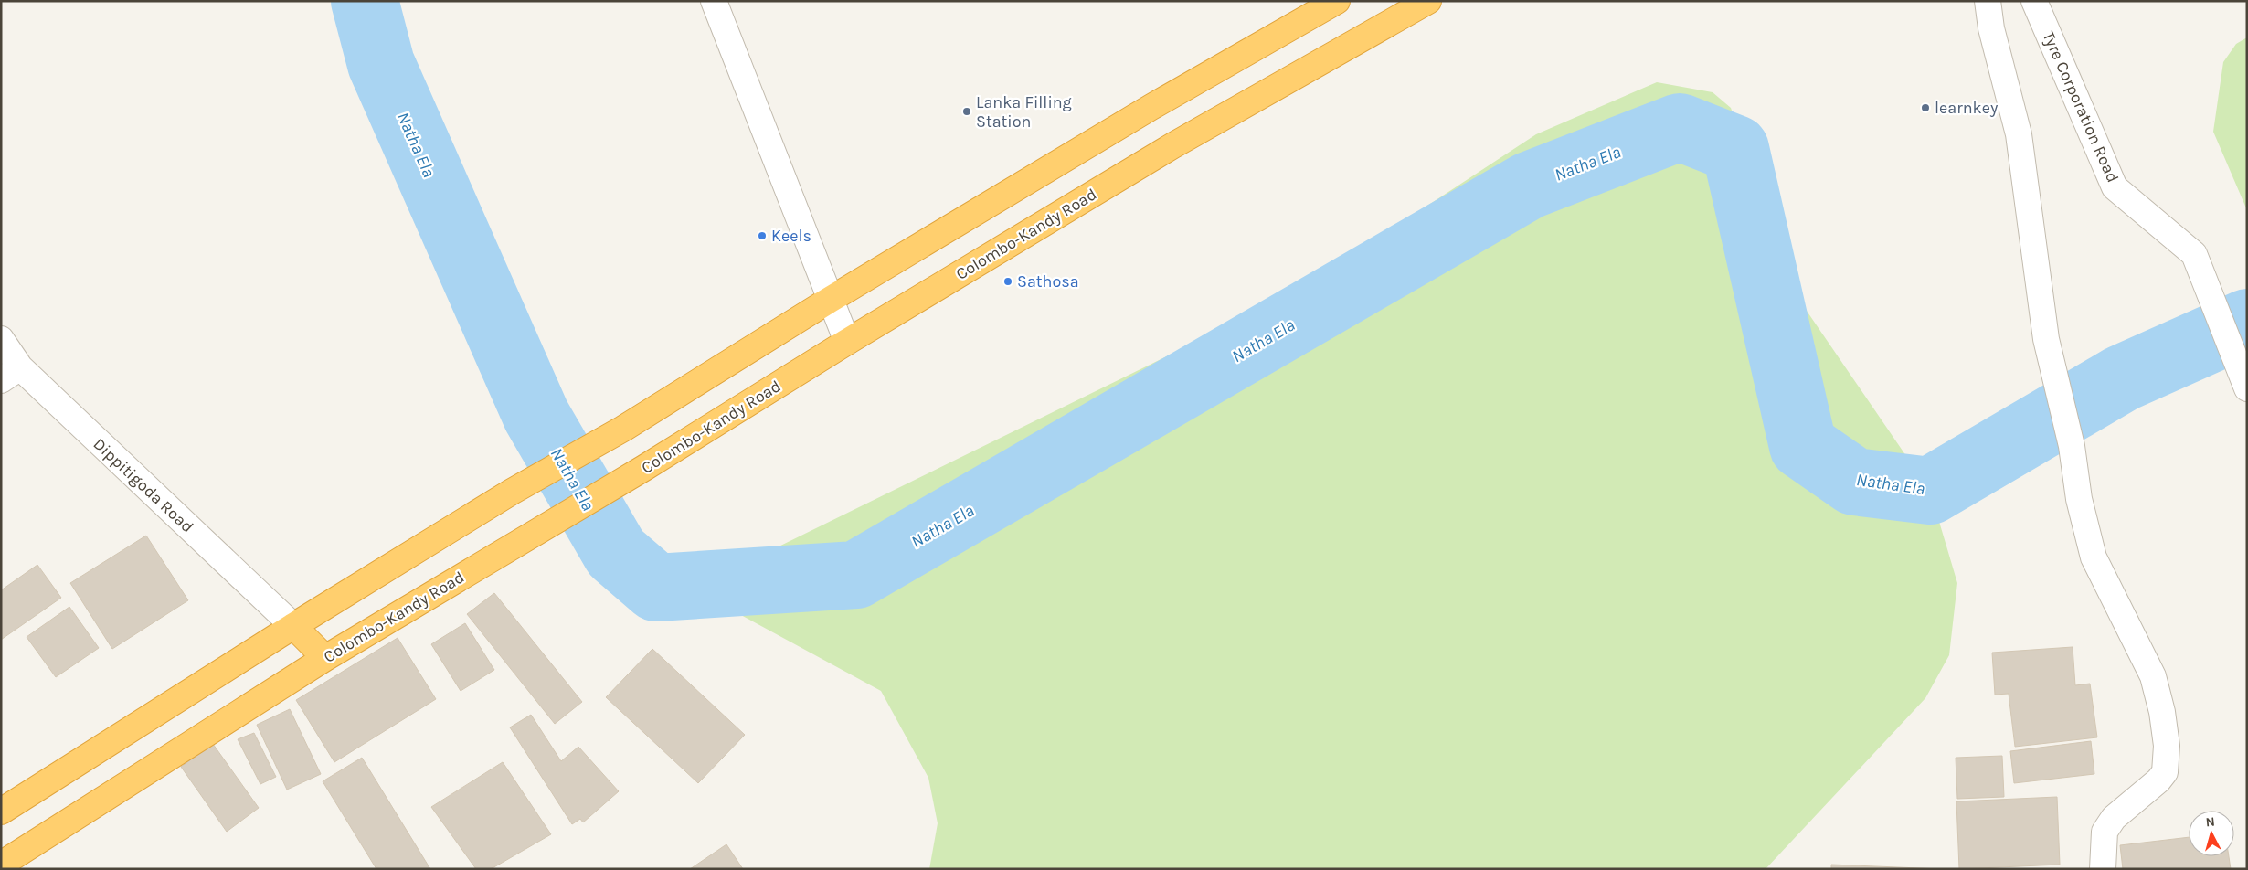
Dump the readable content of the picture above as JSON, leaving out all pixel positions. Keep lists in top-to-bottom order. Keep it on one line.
{"streets":{"highway":["Colombo-Kandy Road"],"street":["Tyre Corporation Road","Dippitigoda Road"]},"water":["Natha Ela"],"places":["learnkey","Lanka Filling Station","Keels","Sathosa"],"north":"top"}
